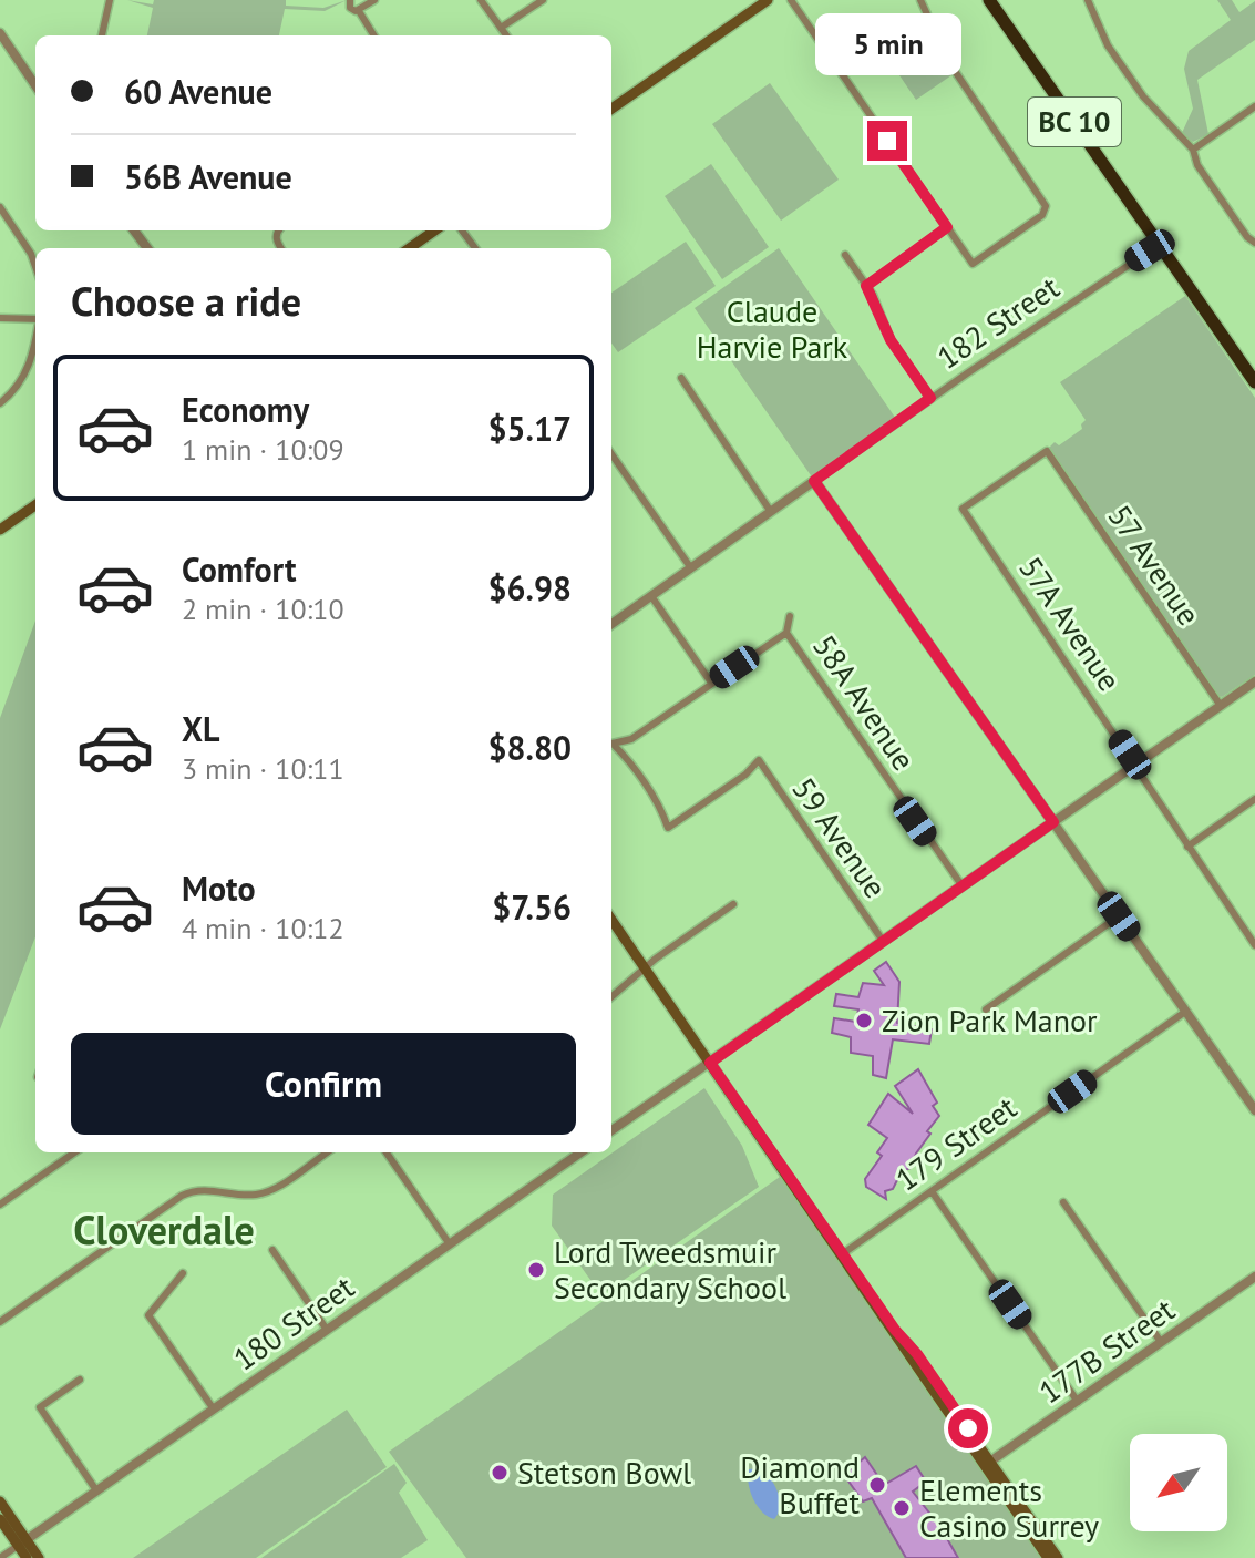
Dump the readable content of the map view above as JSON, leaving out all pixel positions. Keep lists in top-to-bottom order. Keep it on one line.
{"streets":{"highway":["BC 10"],"street":["182 Street","57 Avenue","57A Avenue","58A Avenue","59 Avenue","179 Street","180 Street","177B Street"]},"crossings":[["BC 10","182 Street"],["57 Avenue","57A Avenue"]],"districts":["Cloverdale"],"parks":["Claude Harvie Park"],"places":["Zion Park Manor","Lord Tweedsmuir Secondary School","Stetson Bowl","Diamond Buffet","Elements Casino Surrey"],"north":"bottom left","page":{"bubble":"5 min","banner":["60 Avenue","56B Avenue"],"heading":"Choose a ride","list":[{"name":"Economy","note":"1 min · 10:09","value":"$5.17"},{"name":"Comfort","note":"2 min · 10:10","value":"$6.98"},{"name":"XL","note":"3 min · 10:11","value":"$8.80"},{"name":"Moto","note":"4 min · 10:12","value":"$7.56"}],"buttons":"Confirm"}}
